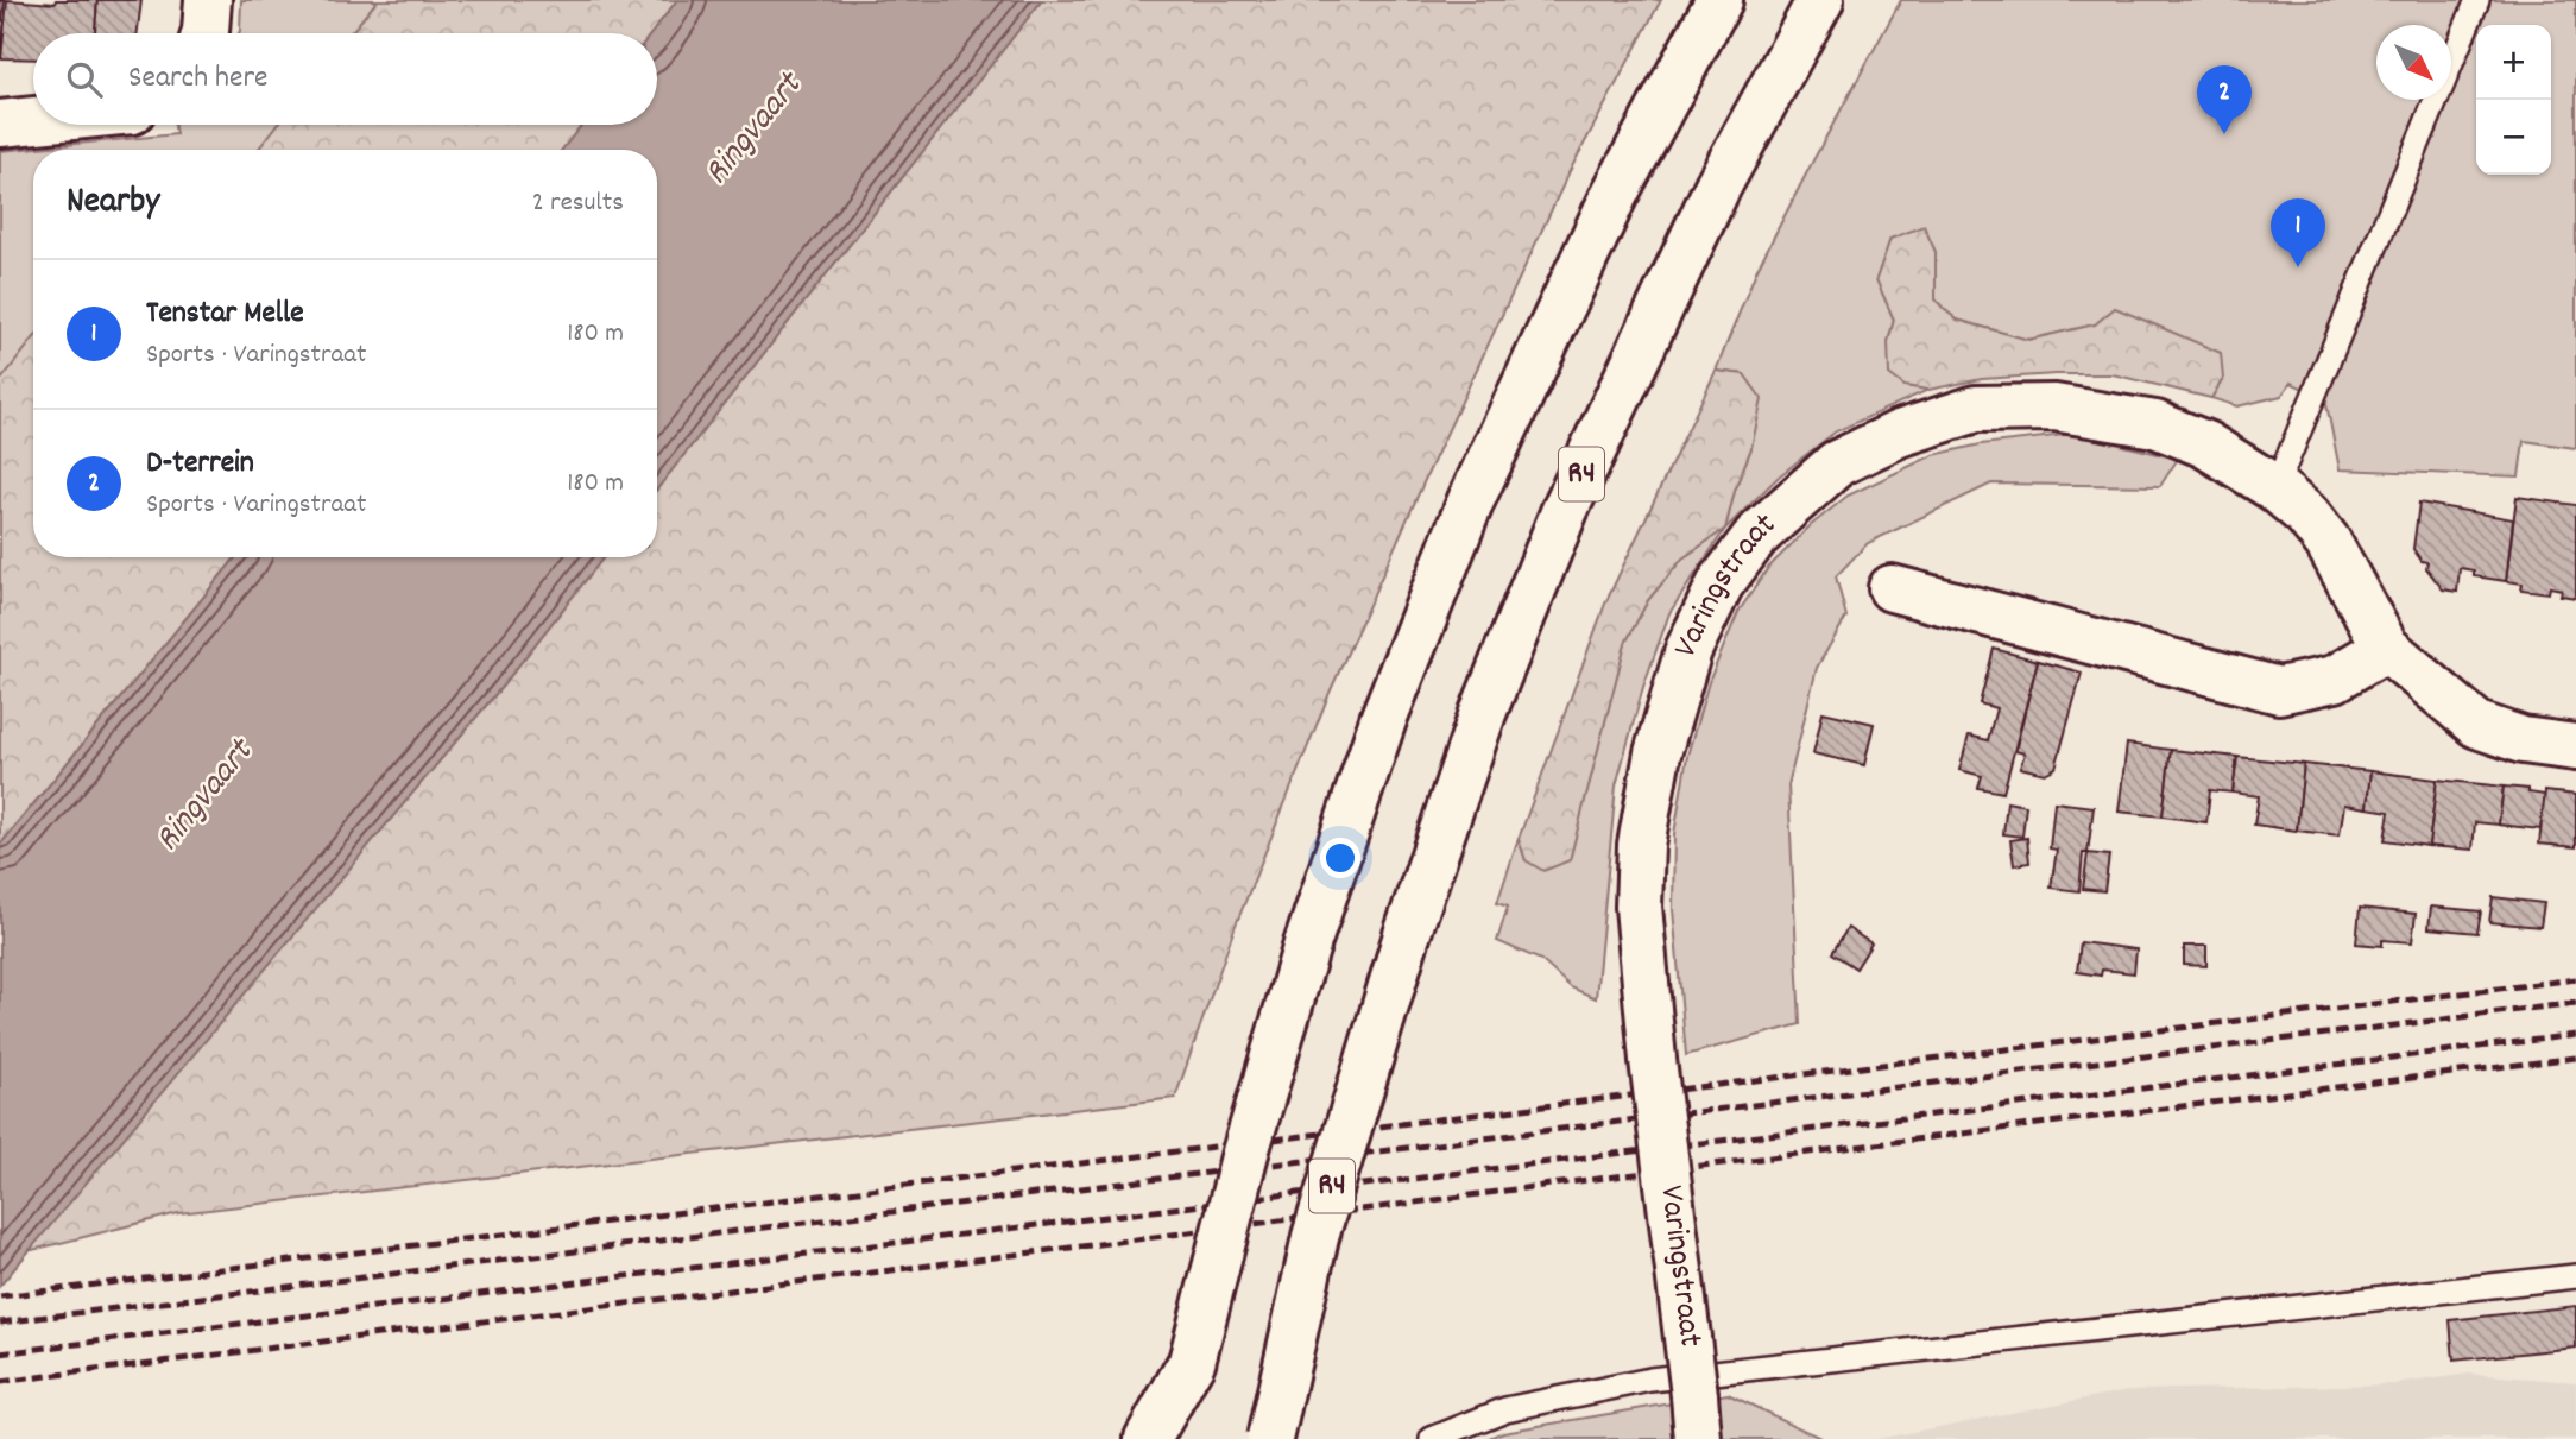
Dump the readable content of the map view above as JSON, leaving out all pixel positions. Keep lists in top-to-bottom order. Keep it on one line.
{"streets":{"main road":["R4","Varingstraat"]},"water":["Ringvaart"],"north":"bottom right","page":{"map_buttons":["+","−"],"search":"Search here","pins":["2","1"],"heading":["Nearby","2 results"],"list":[{"mark":"1","name":"Tenstar Melle","note":"Sports · Varingstraat","value":"180 m"},{"mark":"2","name":"D-terrein","note":"Sports · Varingstraat","value":"180 m"}]}}
